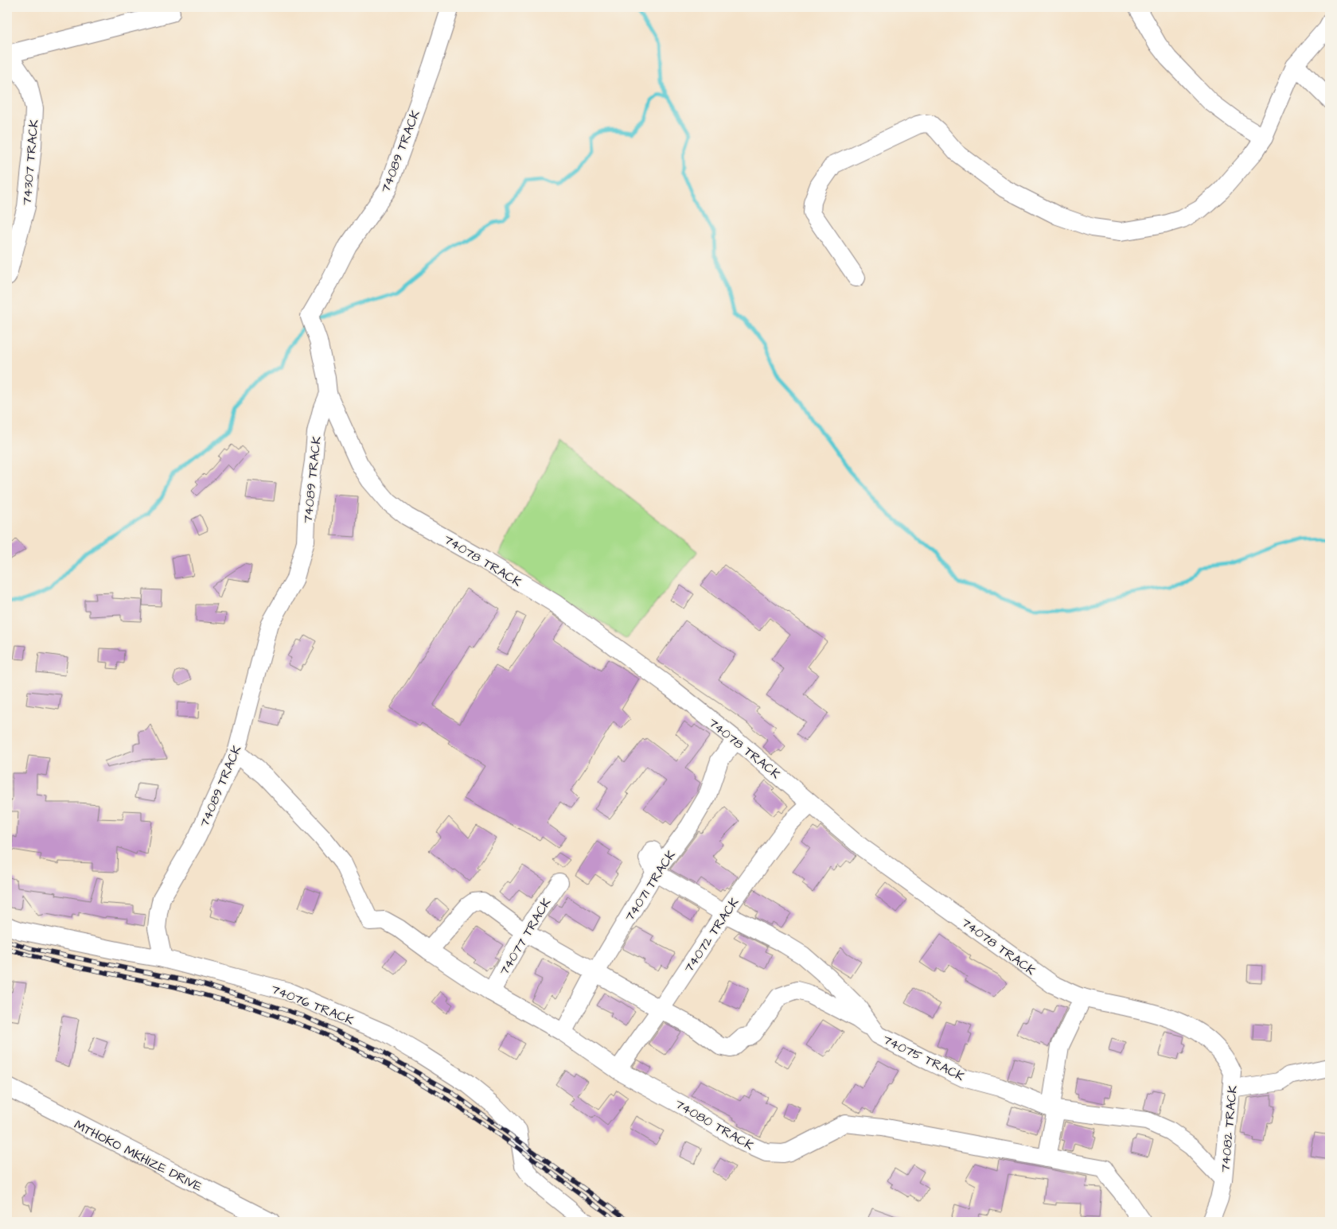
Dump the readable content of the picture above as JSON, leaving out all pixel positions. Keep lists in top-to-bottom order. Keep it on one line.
{"streets":{"street":["74089 TRACK","74307 TRACK","74078 TRACK","74071 TRACK","74072 TRACK","74077 TRACK","74076 TRACK","74075 TRACK","74080 TRACK","74082 TRACK","MTHOKO MKHIZE DRIVE"]},"crossings":[["74089 TRACK","74078 TRACK"],["74089 TRACK","74076 TRACK"],["74089 TRACK","74080 TRACK"],["74078 TRACK","74071 TRACK"],["74078 TRACK","74072 TRACK"],["74078 TRACK","74082 TRACK"],["74071 TRACK","74075 TRACK"],["74071 TRACK","74080 TRACK"],["74072 TRACK","74075 TRACK"],["74072 TRACK","74080 TRACK"],["74077 TRACK","74080 TRACK"],["74075 TRACK","74082 TRACK"]]}
